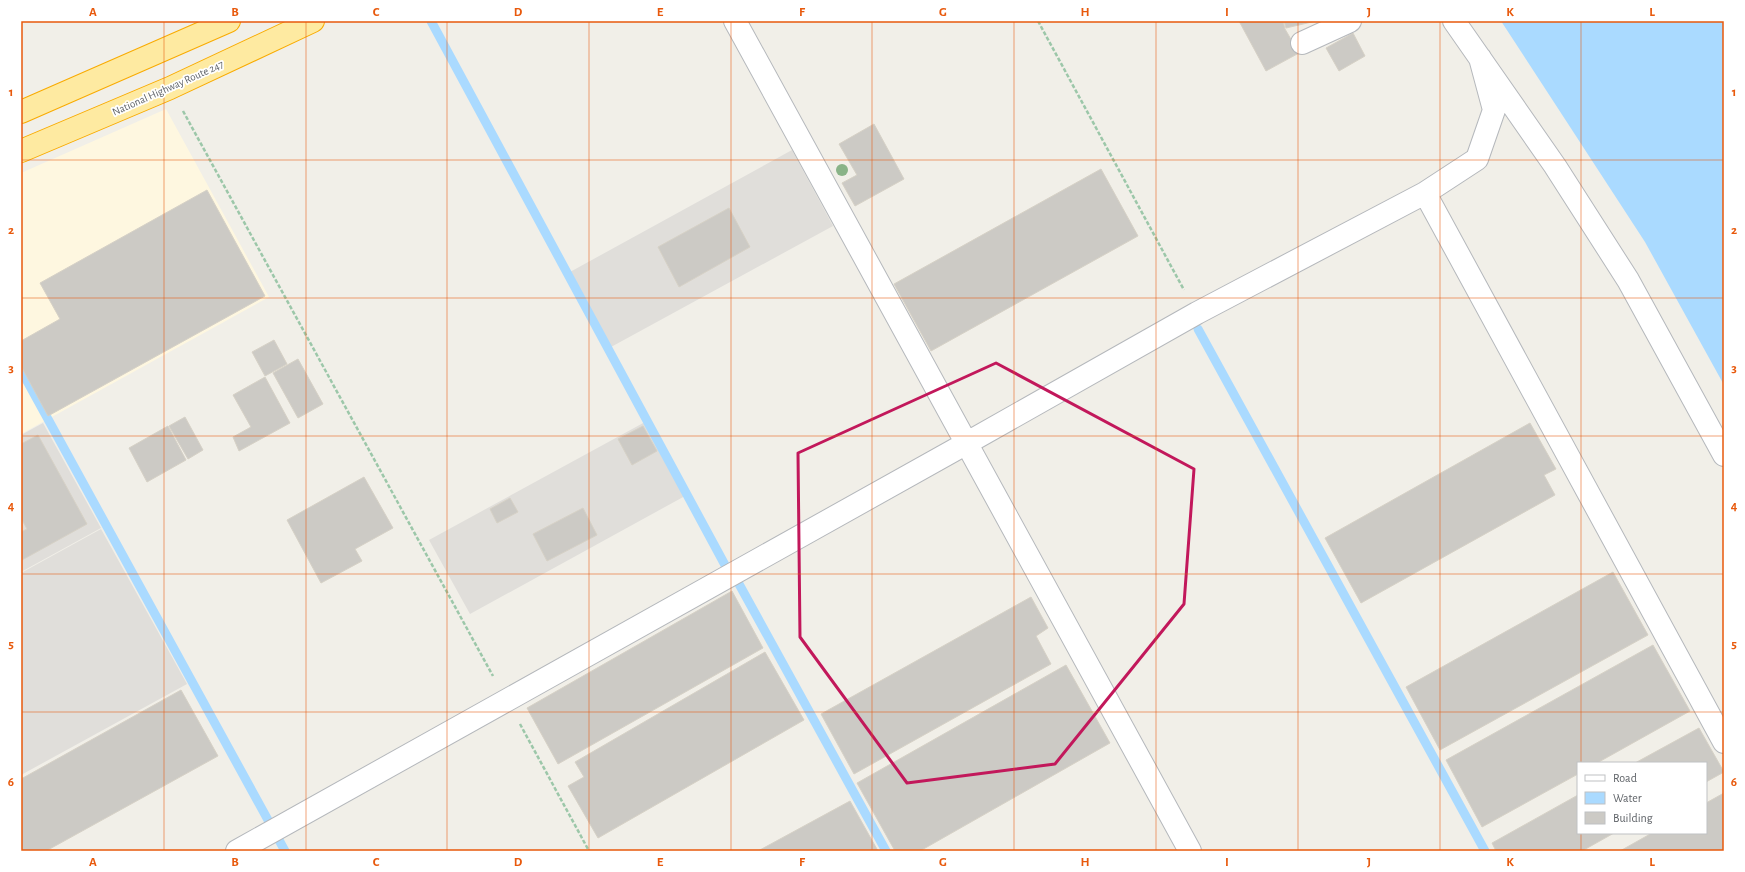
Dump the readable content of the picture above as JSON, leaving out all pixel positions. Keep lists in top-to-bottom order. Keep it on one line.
{"streets":{"highway":["National Highway Route 247"]},"legend":["Road","Water","Building"],"grid":{"columns":["A","B","C","D","E","F","G","H","I","J","K","L"],"rows":["1","2","3","4","5","6"]}}
